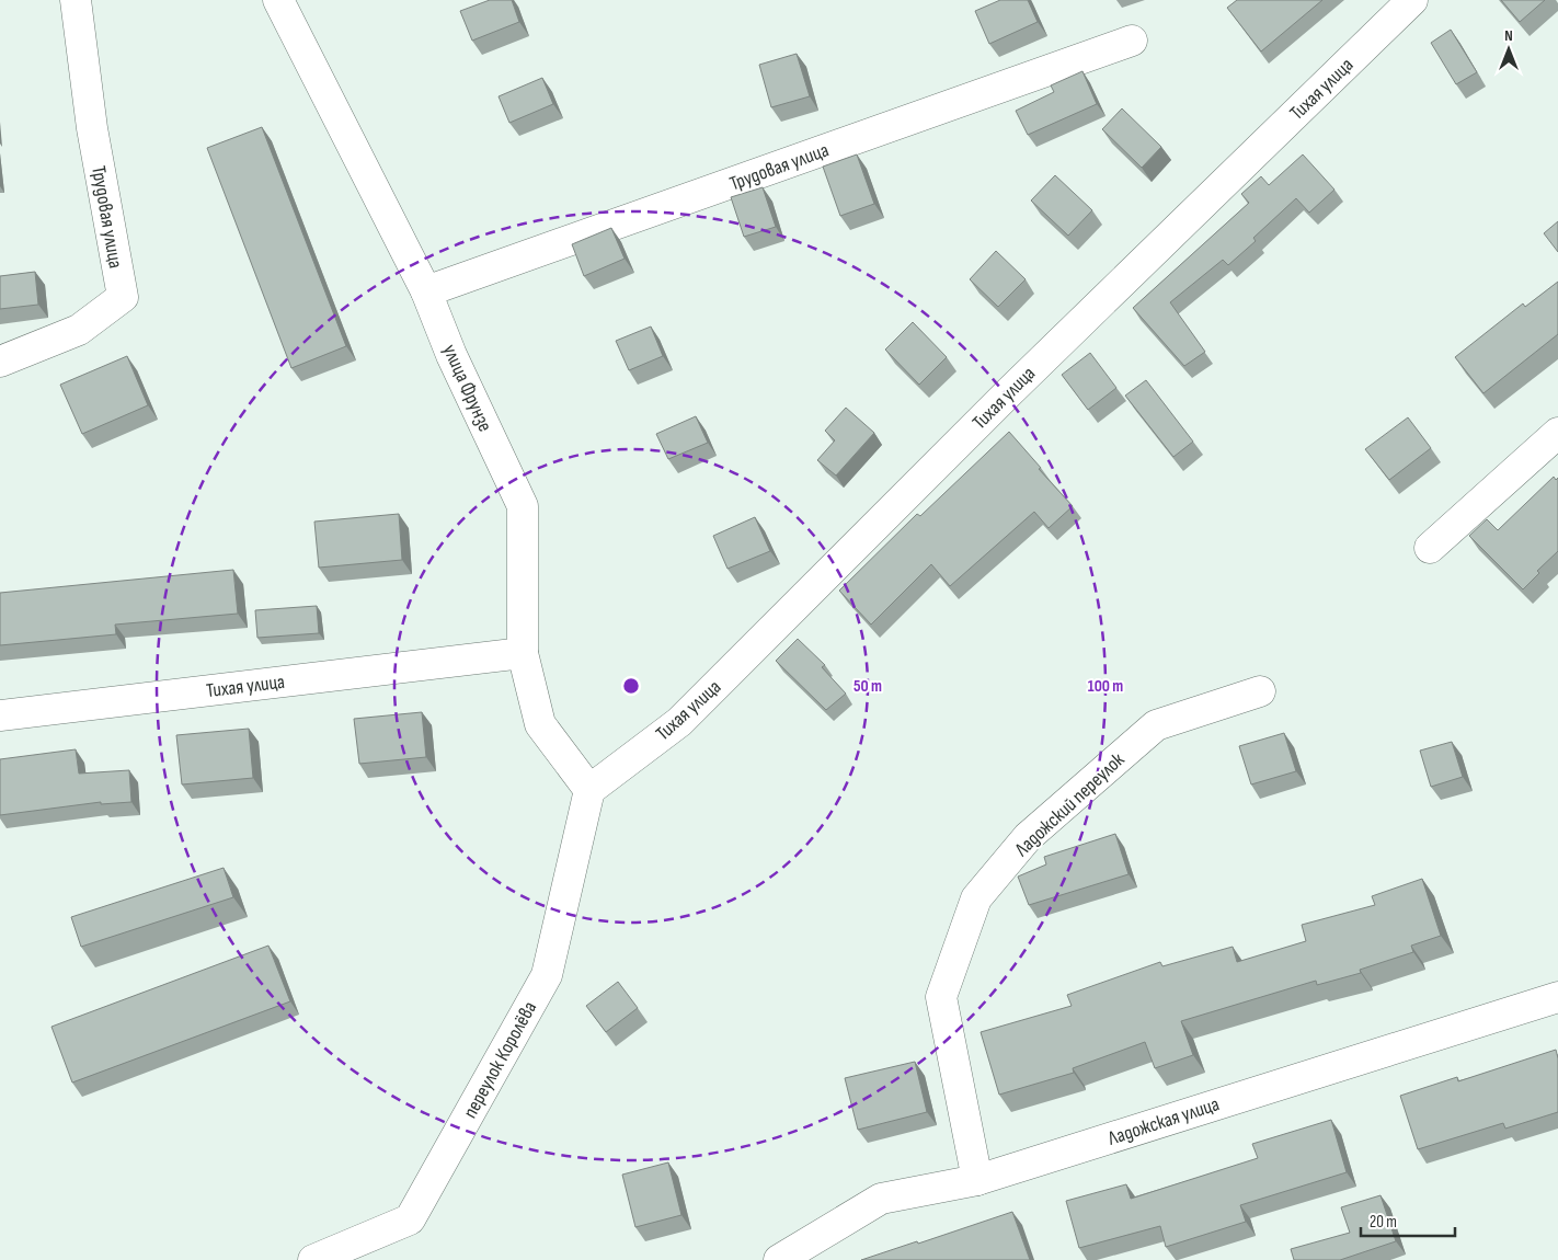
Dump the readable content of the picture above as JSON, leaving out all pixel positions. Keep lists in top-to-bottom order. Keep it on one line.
{"streets":{"street":["Тихая улица","Трудовая улица","улица Фрунзе","Ладожский переулок","переулок Королёва","Ладожская улица"]},"crossings":[["Тихая улица","улица Фрунзе"],["Тихая улица","переулок Королёва"],["Трудовая улица","улица Фрунзе"],["улица Фрунзе","переулок Королёва"],["Ладожский переулок","Ладожская улица"]],"scale_bar":"20 m","north":"top","rings":["50 m","100 m"]}
